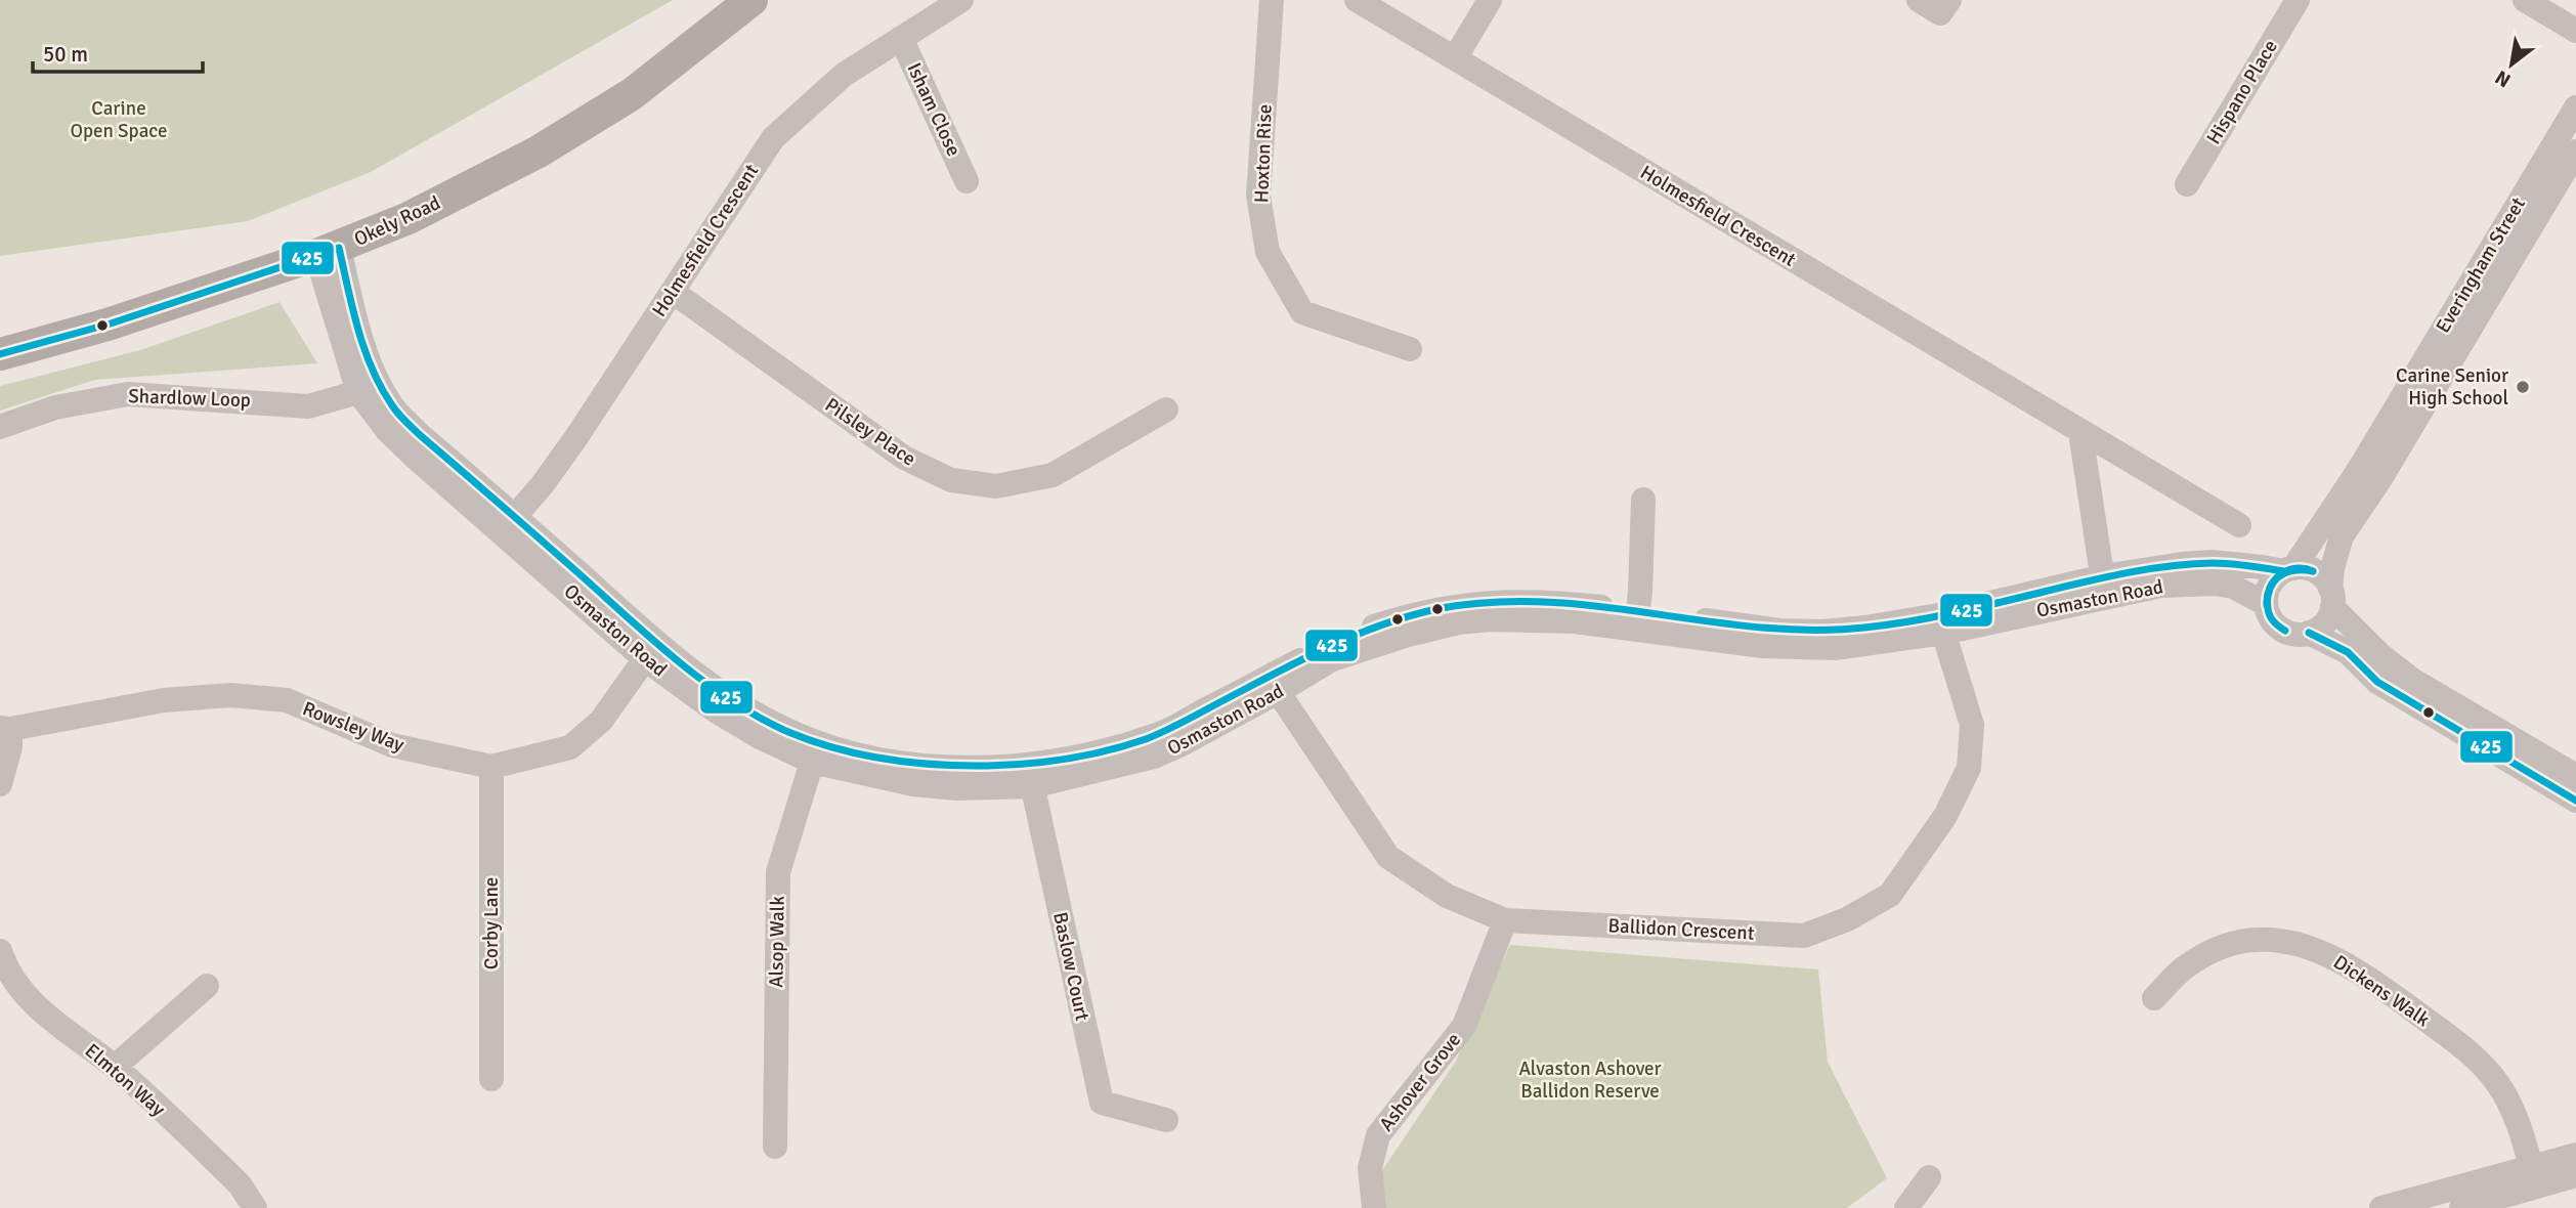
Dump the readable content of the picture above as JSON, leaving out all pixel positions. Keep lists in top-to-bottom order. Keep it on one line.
{"streets":{"main road":["Okely Road"],"street":["Hispano Place","Isham Close","Hoxton Rise","Holmesfield Crescent","Everingham Street","Shardlow Loop","Pilsley Place","Osmaston Road","Rowsley Way","Corby Lane","Ballidon Crescent","Alsop Walk","Baslow Court","Dickens Walk","Elmton Way","Ashover Grove"]},"crossings":[["Isham Close","Holmesfield Crescent"],["Holmesfield Crescent","Pilsley Place"],["Holmesfield Crescent","Osmaston Road"],["Okely Road","Osmaston Road"],["Everingham Street","Osmaston Road"],["Shardlow Loop","Osmaston Road"],["Osmaston Road","Rowsley Way"],["Osmaston Road","Ballidon Crescent"],["Osmaston Road","Alsop Walk"],["Osmaston Road","Baslow Court"],["Rowsley Way","Corby Lane"],["Ballidon Crescent","Ashover Grove"]],"parks":["Carine Open Space","Alvaston Ashover Ballidon Reserve"],"places":["Carine Senior High School"],"lines":["transit line 425"],"scale_bar":"50 m","north":"bottom left"}
